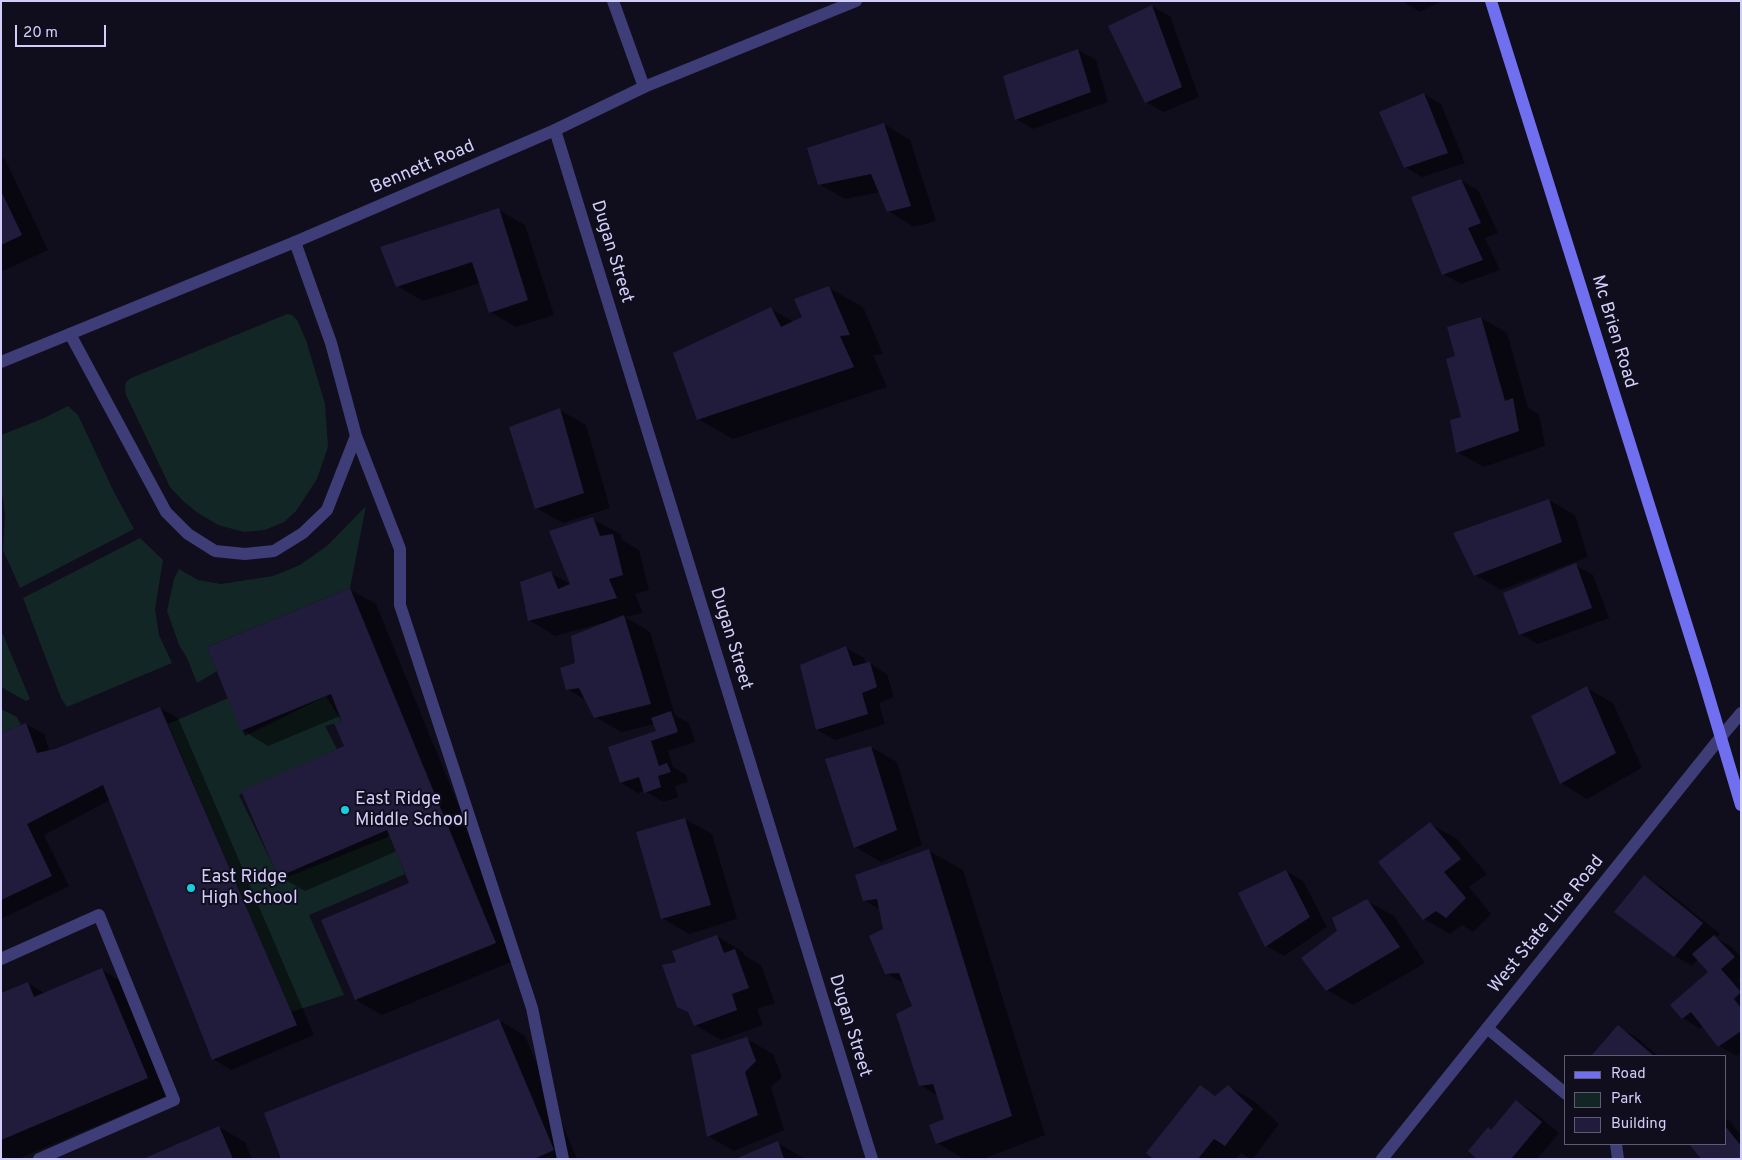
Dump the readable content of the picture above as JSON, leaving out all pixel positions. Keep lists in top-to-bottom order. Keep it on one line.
{"streets":{"main road":["Mc Brien Road"],"street":["Bennett Road","Dugan Street","West State Line Road"]},"crossings":[["Bennett Road","Dugan Street"],["Mc Brien Road","West State Line Road"]],"places":["East Ridge Middle School","East Ridge High School"],"legend":["Road","Park","Building"],"scale_bar":"20 m"}
